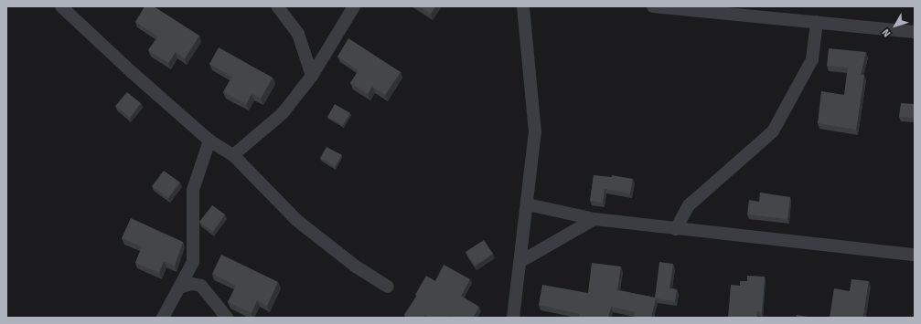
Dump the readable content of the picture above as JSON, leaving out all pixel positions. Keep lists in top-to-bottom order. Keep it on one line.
{"north":"bottom left"}
